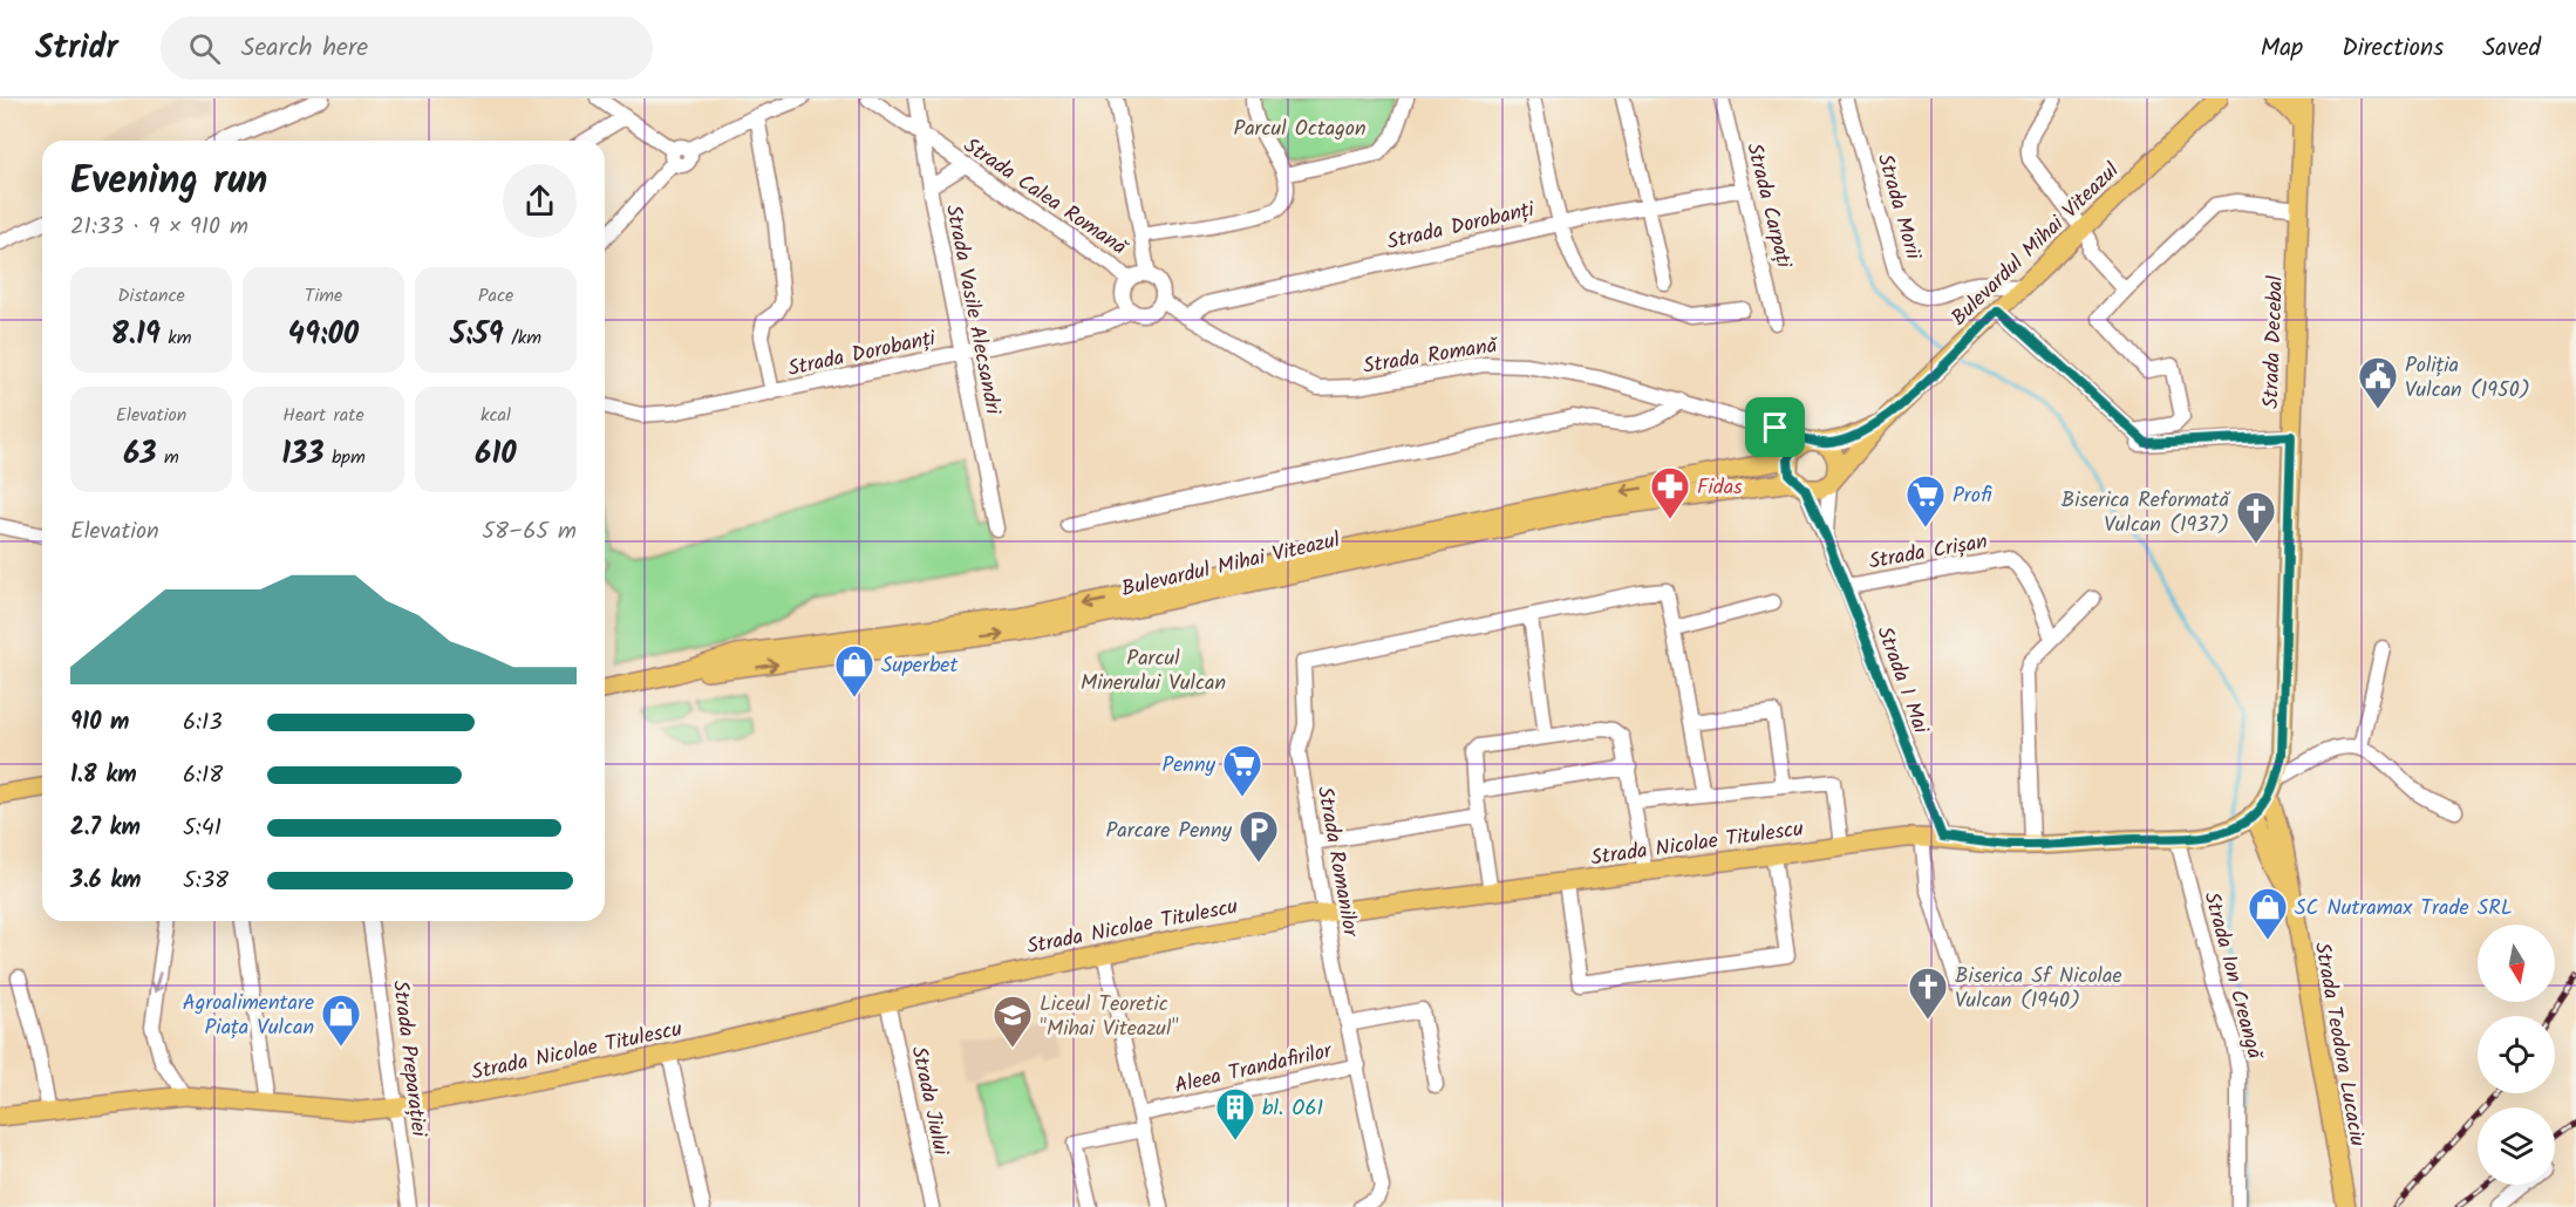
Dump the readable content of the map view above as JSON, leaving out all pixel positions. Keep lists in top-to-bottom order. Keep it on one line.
{"streets":{"main road":["Bulevardul Mihai Viteazul","Strada Decebal","Strada Nicolae Titulescu","Strada Teodora Lucaciu"],"street":["Strada Calea Romană","Strada Carpați","Strada Morii","Strada Dorobanți","Strada Vasile Alecsandri","Strada Romană","Strada Crișan","Strada 1 Mai","Strada Romanilor","Strada Ion Creangă","Strada Preparației","Aleea Trandafirilor","Strada Jiului"]},"crossings":[["Strada Calea Romană","Strada Dorobanți"],["Strada Calea Romană","Strada Vasile Alecsandri"],["Strada Calea Romană","Strada Romană"],["Strada Carpați","Strada Dorobanți"],["Strada Morii","Bulevardul Mihai Viteazul"],["Strada Dorobanți","Strada Vasile Alecsandri"],["Strada Dorobanți","Strada Romană"],["Bulevardul Mihai Viteazul","Strada Romană"],["Bulevardul Mihai Viteazul","Strada 1 Mai"],["Strada Decebal","Strada Nicolae Titulescu"],["Strada Decebal","Strada Teodora Lucaciu"],["Strada Romană","Strada 1 Mai"],["Strada Crișan","Strada 1 Mai"],["Strada 1 Mai","Strada Nicolae Titulescu"],["Strada Nicolae Titulescu","Strada Romanilor"],["Strada Nicolae Titulescu","Strada Ion Creangă"],["Strada Nicolae Titulescu","Strada Teodora Lucaciu"],["Strada Nicolae Titulescu","Strada Preparației"],["Strada Nicolae Titulescu","Strada Jiului"],["Strada Romanilor","Aleea Trandafirilor"]],"parks":["Parcul Octagon","Parcul Minerului Vulcan"],"places":{"public building":["Poliția Vulcan (1950)"],"pharmacy":["Fidas"],"supermarket":["Profi","Penny"],"church":["Biserica Reformată Vulcan (1937)","Biserica Sf Nicolae Vulcan (1940)"],"shop":["Superbet","SC Nutramax Trade SRL","Agroalimentare Piața Vulcan"],"parking":["Parcare Penny"],"school or university":["Liceul Teoretic \"Mihai Viteazul\""],"building":["bl. O61"]},"north":"bottom","page":{"header":"Stridr","search":"Search here","nav":["Map","Directions","Saved"],"heading":["Evening run","21:33 · 9 × 910 m"],"stats":[["Distance","8.19 km"],["Time","49:00"],["Pace","5:59 /km"],["Elevation","63 m"],["Heart rate","133 bpm"],["kcal","610"]],"chart":["Elevation","58–65 m"],"list":[{"name":"910 m","note":"6:13"},{"name":"1.8 km","note":"6:18"},{"name":"2.7 km","note":"5:41"},{"name":"3.6 km","note":"5:38"}]}}
